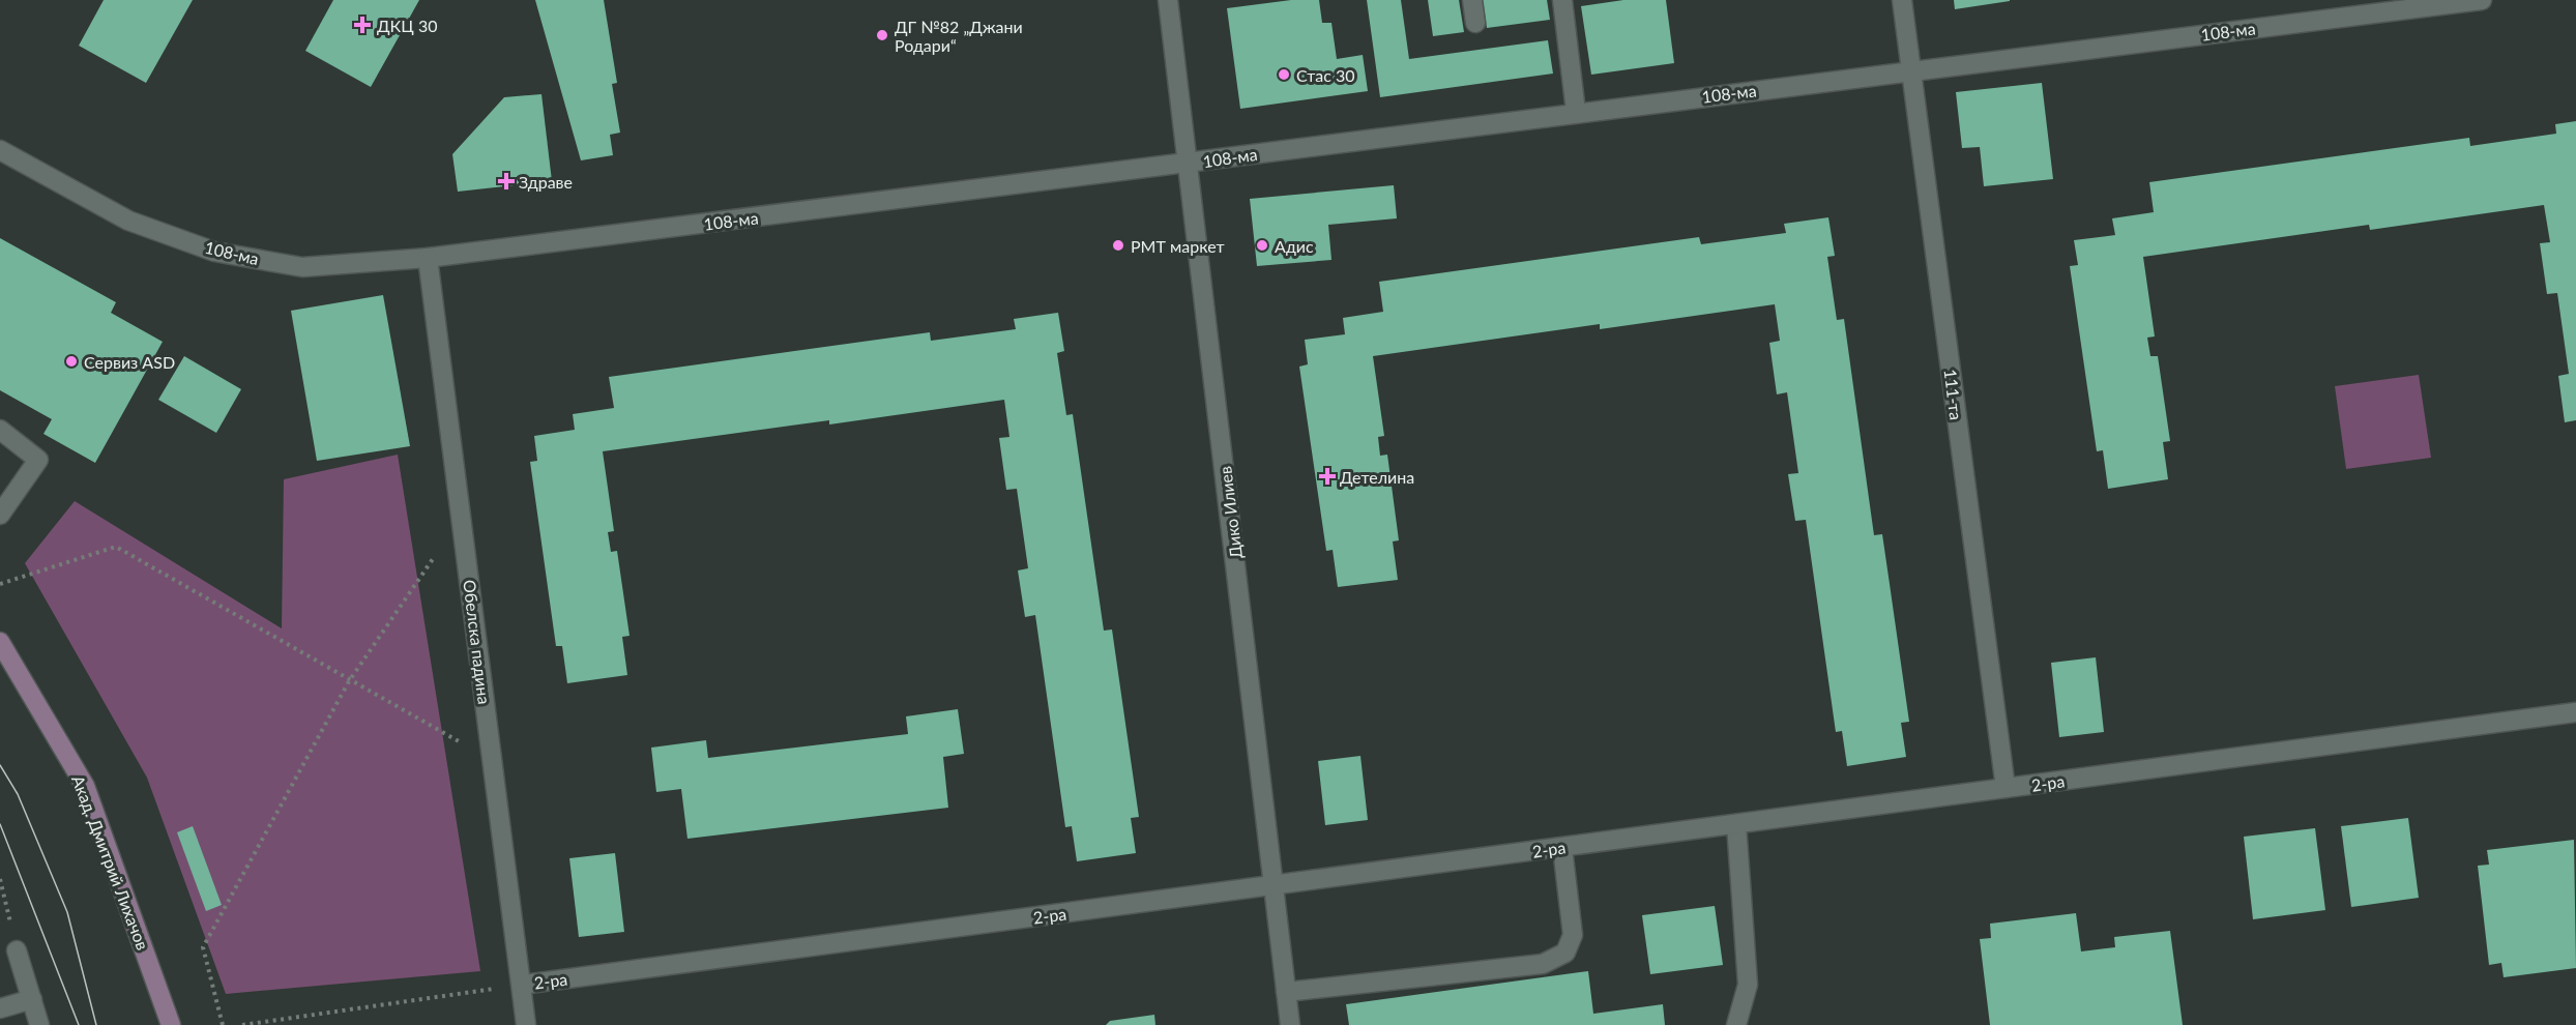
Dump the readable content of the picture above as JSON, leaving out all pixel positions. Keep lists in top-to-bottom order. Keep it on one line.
{"streets":{"street":["108-ма","111-та","Дико Илиев","Обелска падина","2-ра","Акад. Дмитрий Лихачов"]},"crossings":[["108-ма","111-та"],["108-ма","Дико Илиев"],["108-ма","Обелска падина"],["111-та","2-ра"],["Дико Илиев","2-ра"],["Обелска падина","2-ра"]],"places":{"health":["ДКЦ 30","Здраве","Детелина"],"other":["ДГ №82 „Джани Родари“","Стас 30","РМТ маркет","Адис","Сервиз ASD"]}}
